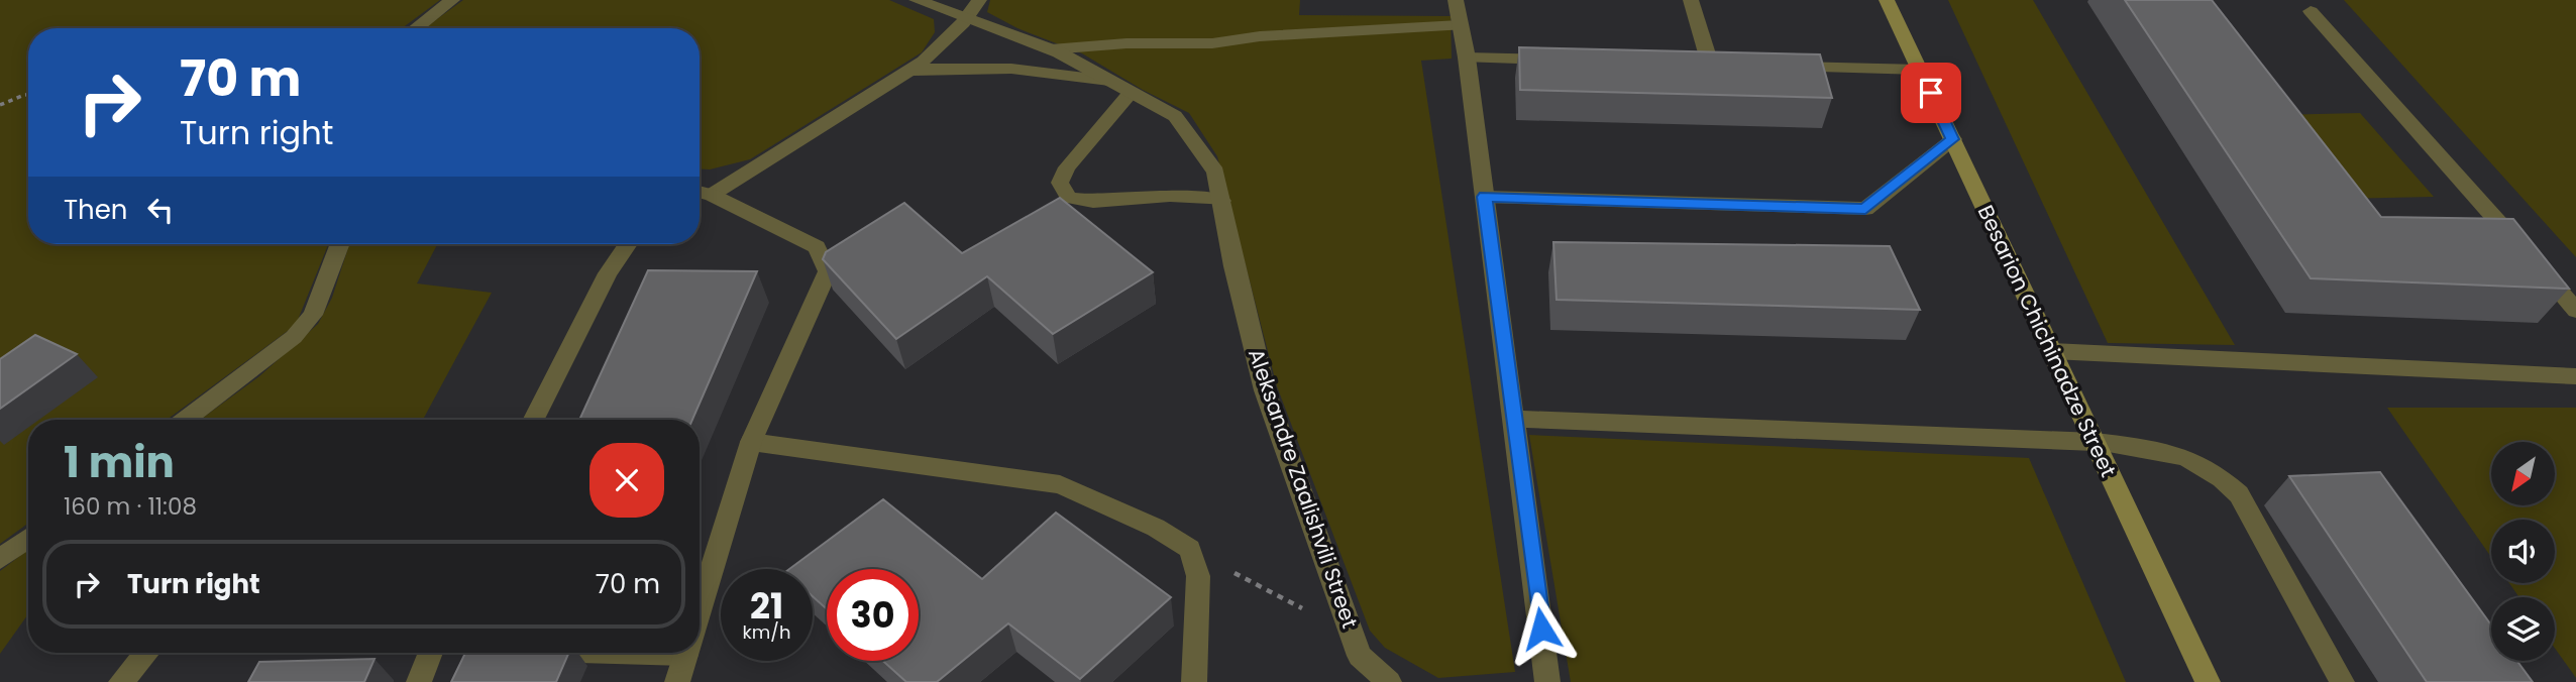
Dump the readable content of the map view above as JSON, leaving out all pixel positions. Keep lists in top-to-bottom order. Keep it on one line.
{"streets":{"street":["Besarion Chichinadze Street","Aleksandre Zaalishvili Street"]},"north":"bottom left","page":{"turn":["70 m","Turn right"],"then":"Then","heading":["1 min","160 m · 11:08"],"list":[{"name":"Turn right","value":"70 m"}],"speed":"21 km/h","limit":"30"}}
